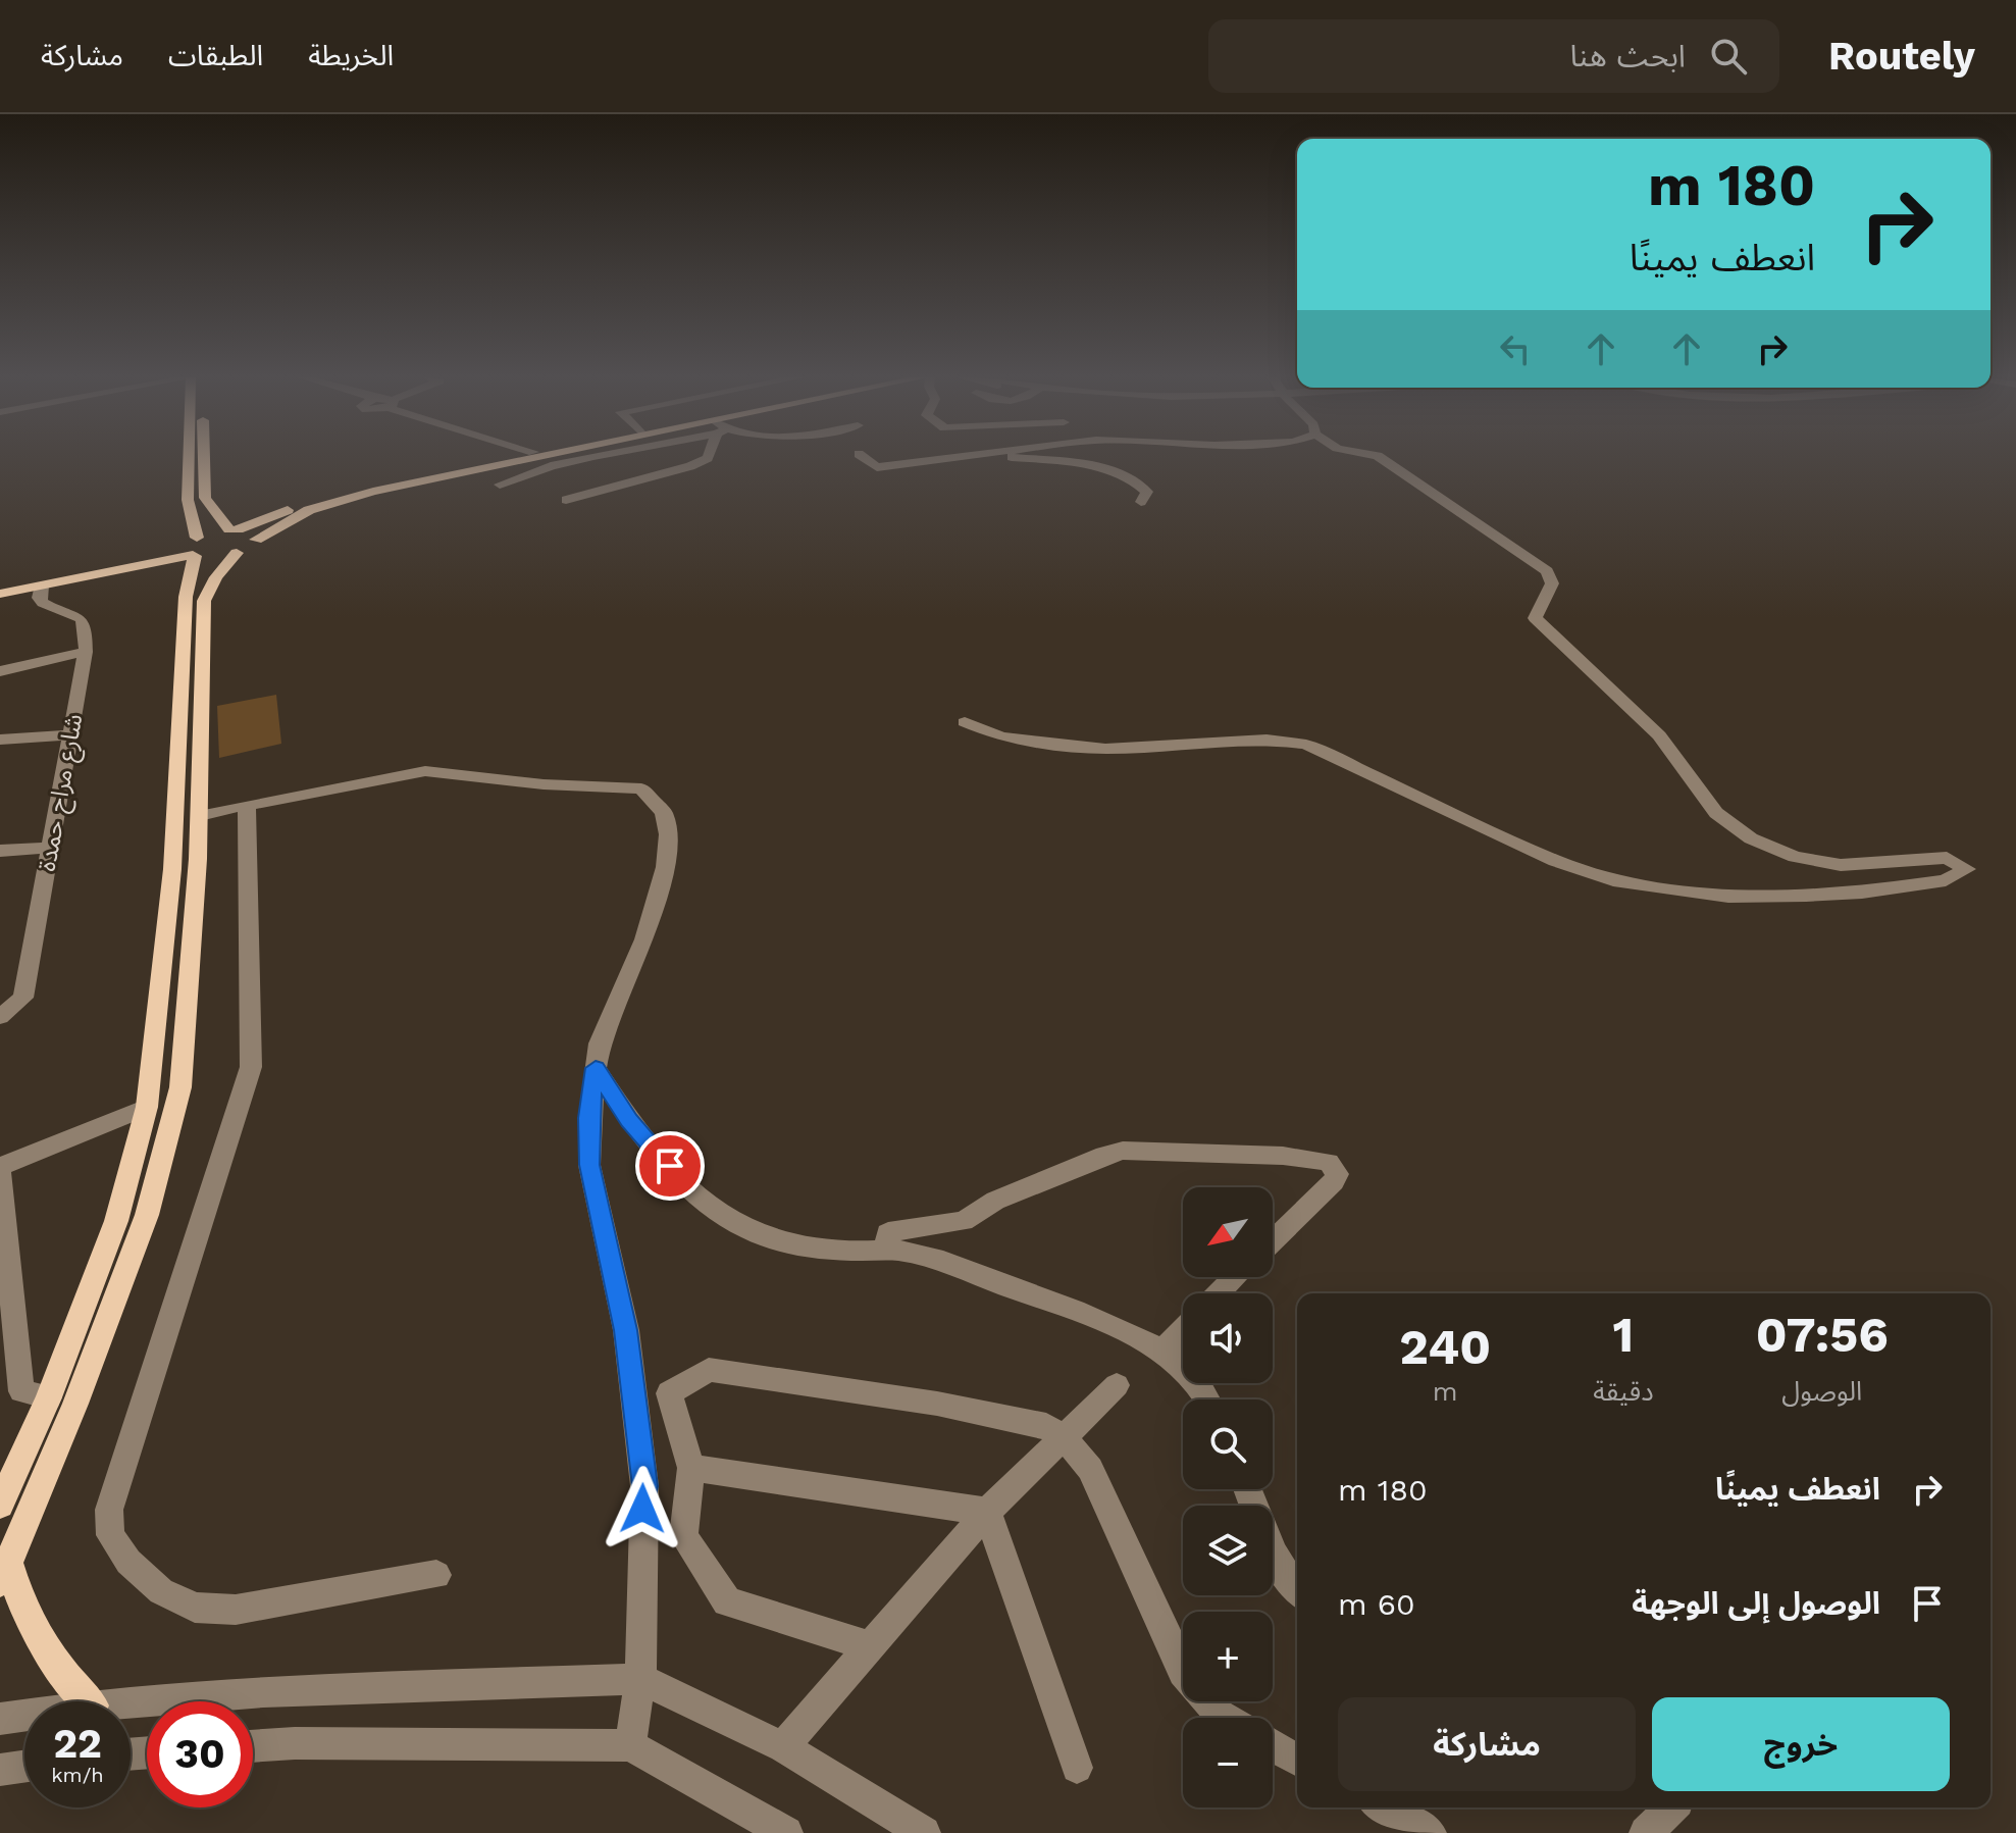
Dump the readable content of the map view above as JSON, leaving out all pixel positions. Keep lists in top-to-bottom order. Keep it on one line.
{"streets":{"street":["شارع مراح حمدة"]},"north":"bottom left","page":{"header":"Routely","search":"ابحث هنا","nav":["الخريطة","الطبقات","مشاركة"],"turn":["180 m","انعطف يمينًا"],"map_buttons":["+","−"],"eta":["07:56","الوصول","1","دقيقة","240","m"],"list":[{"name":"انعطف يمينًا","value":"180 m"},{"name":"الوصول إلى الوجهة","value":"60 m"}],"buttons":["خروج","مشاركة"],"speed":"22 km/h","limit":"30"}}
